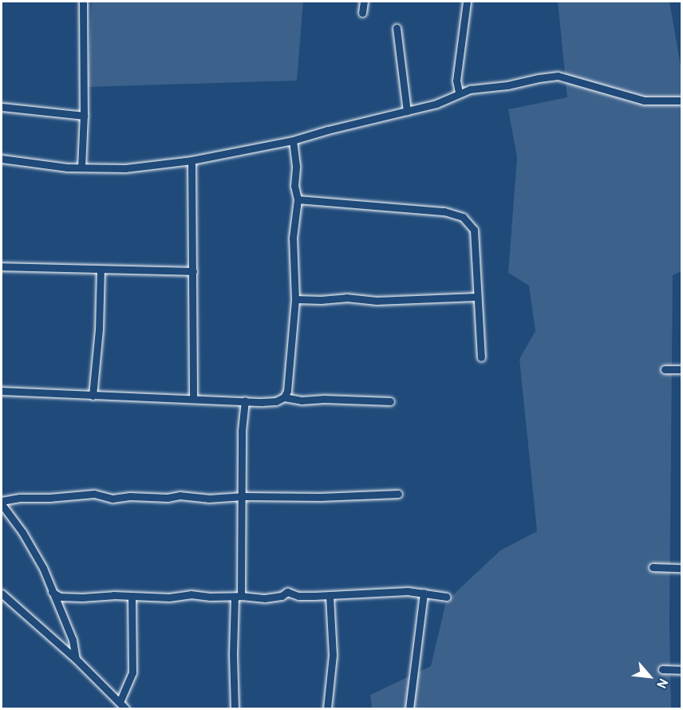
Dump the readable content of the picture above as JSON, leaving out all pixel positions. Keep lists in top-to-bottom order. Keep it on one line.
{"north":"bottom right"}
